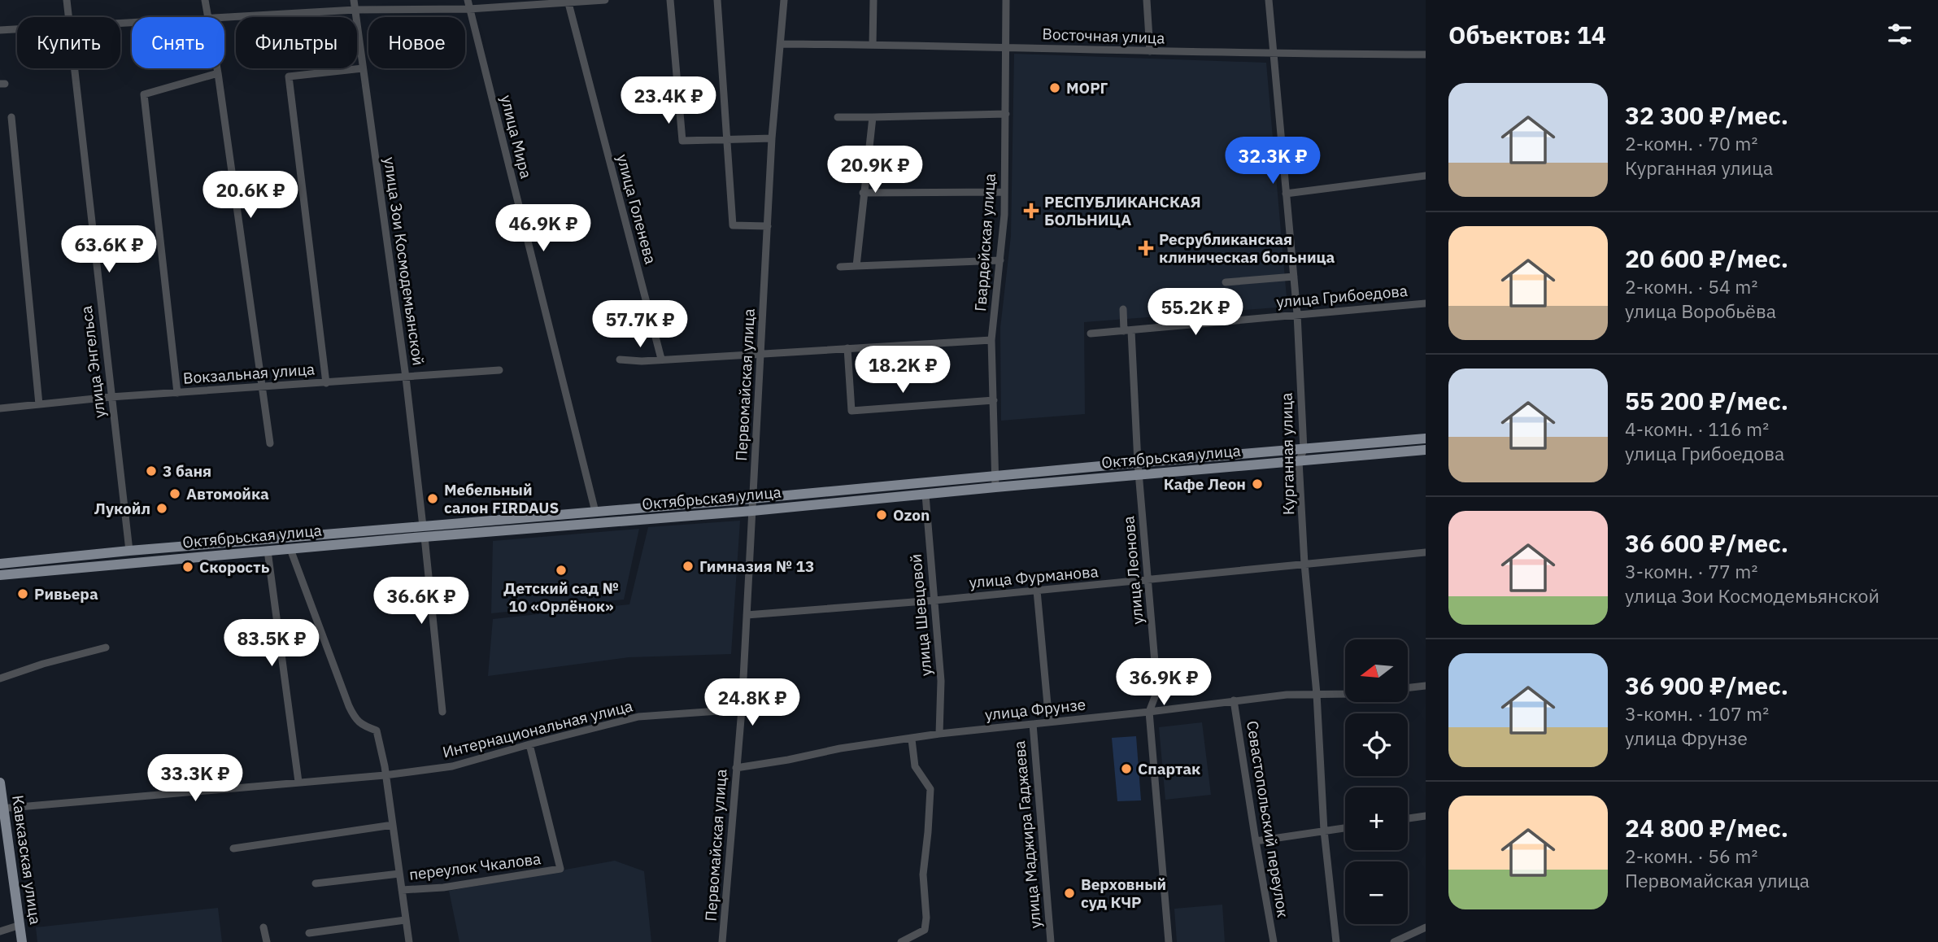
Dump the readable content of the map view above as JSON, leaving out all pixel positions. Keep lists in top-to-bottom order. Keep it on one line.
{"streets":{"main road":["Октябрьская улица","Кавказская улица"],"street":["Восточная улица","улица Мира","улица Голенева","Гвардейская улица","улица Зои Космодемьянской","улица Грибоедова","улица Энгельса","Вокзальная улица","Первомайская улица","Курганная улица","улица Леонова","улица Фурманова","улица Шевцовой","улица Фрунзе","Интернациональная улица","Севастопольский переулок","улица Маджира Гаджаева","переулок Чкалова"]},"crossings":[["Восточная улица","Гвардейская улица"],["Восточная улица","Первомайская улица"],["Восточная улица","Курганная улица"],["улица Мира","Октябрьская улица"],["Гвардейская улица","Октябрьская улица"],["улица Зои Космодемьянской","Вокзальная улица"],["улица Зои Космодемьянской","Октябрьская улица"],["улица Грибоедова","Курганная улица"],["улица Грибоедова","улица Леонова"],["улица Энгельса","Вокзальная улица"],["улица Энгельса","Октябрьская улица"],["Первомайская улица","Октябрьская улица"],["Первомайская улица","улица Фурманова"],["Первомайская улица","улица Фрунзе"],["Первомайская улица","Интернациональная улица"],["Курганная улица","Октябрьская улица"],["Курганная улица","улица Фурманова"],["Курганная улица","улица Фрунзе"],["Октябрьская улица","улица Леонова"],["Октябрьская улица","улица Шевцовой"],["улица Леонова","улица Фурманова"],["улица Леонова","улица Фрунзе"],["улица Фурманова","улица Шевцовой"],["улица Шевцовой","улица Фрунзе"],["улица Фрунзе","Севастопольский переулок"],["улица Фрунзе","улица Маджира Гаджаева"],["Интернациональная улица","Кавказская улица"],["Интернациональная улица","переулок Чкалова"]],"places":{"other":["МОРГ","3 баня","Кафе Леон","Автомойка","Мебельный салон FIRDAUS","Лукойл","Ozon","Гимназия № 13","Скорость","Детский сад № 10 «Орлёнок»","Ривьера","Спартак","Верховный суд КЧР"],"health":["РЕСПУБЛИКАНСКАЯ БОЛЬНИЦА","Ресрубликанская клиническая больница"]},"north":"left","page":{"heading":"Объектов: 14","chip":["Купить","Снять","Фильтры","Новое"],"list":[{"name":"32 300 ₽/мес.","note":"2-комн. · 70 m² · Курганная улица"},{"name":"20 600 ₽/мес.","note":"2-комн. · 54 m² · улица Воробьёва"},{"name":"55 200 ₽/мес.","note":"4-комн. · 116 m² · улица Грибоедова"},{"name":"36 600 ₽/мес.","note":"3-комн. · 77 m² · улица Зои Космодемьянской"},{"name":"36 900 ₽/мес.","note":"3-комн. · 107 m² · улица Фрунзе"},{"name":"24 800 ₽/мес.","note":"2-комн. · 56 m² · Первомайская улица"}],"price":["23.4K ₽","32.3K ₽","20.9K ₽","20.6K ₽","46.9K ₽","63.6K ₽","55.2K ₽","57.7K ₽","18.2K ₽","36.6K ₽","83.5K ₽","36.9K ₽","24.8K ₽","33.3K ₽"],"map_buttons":["+","−"]}}
